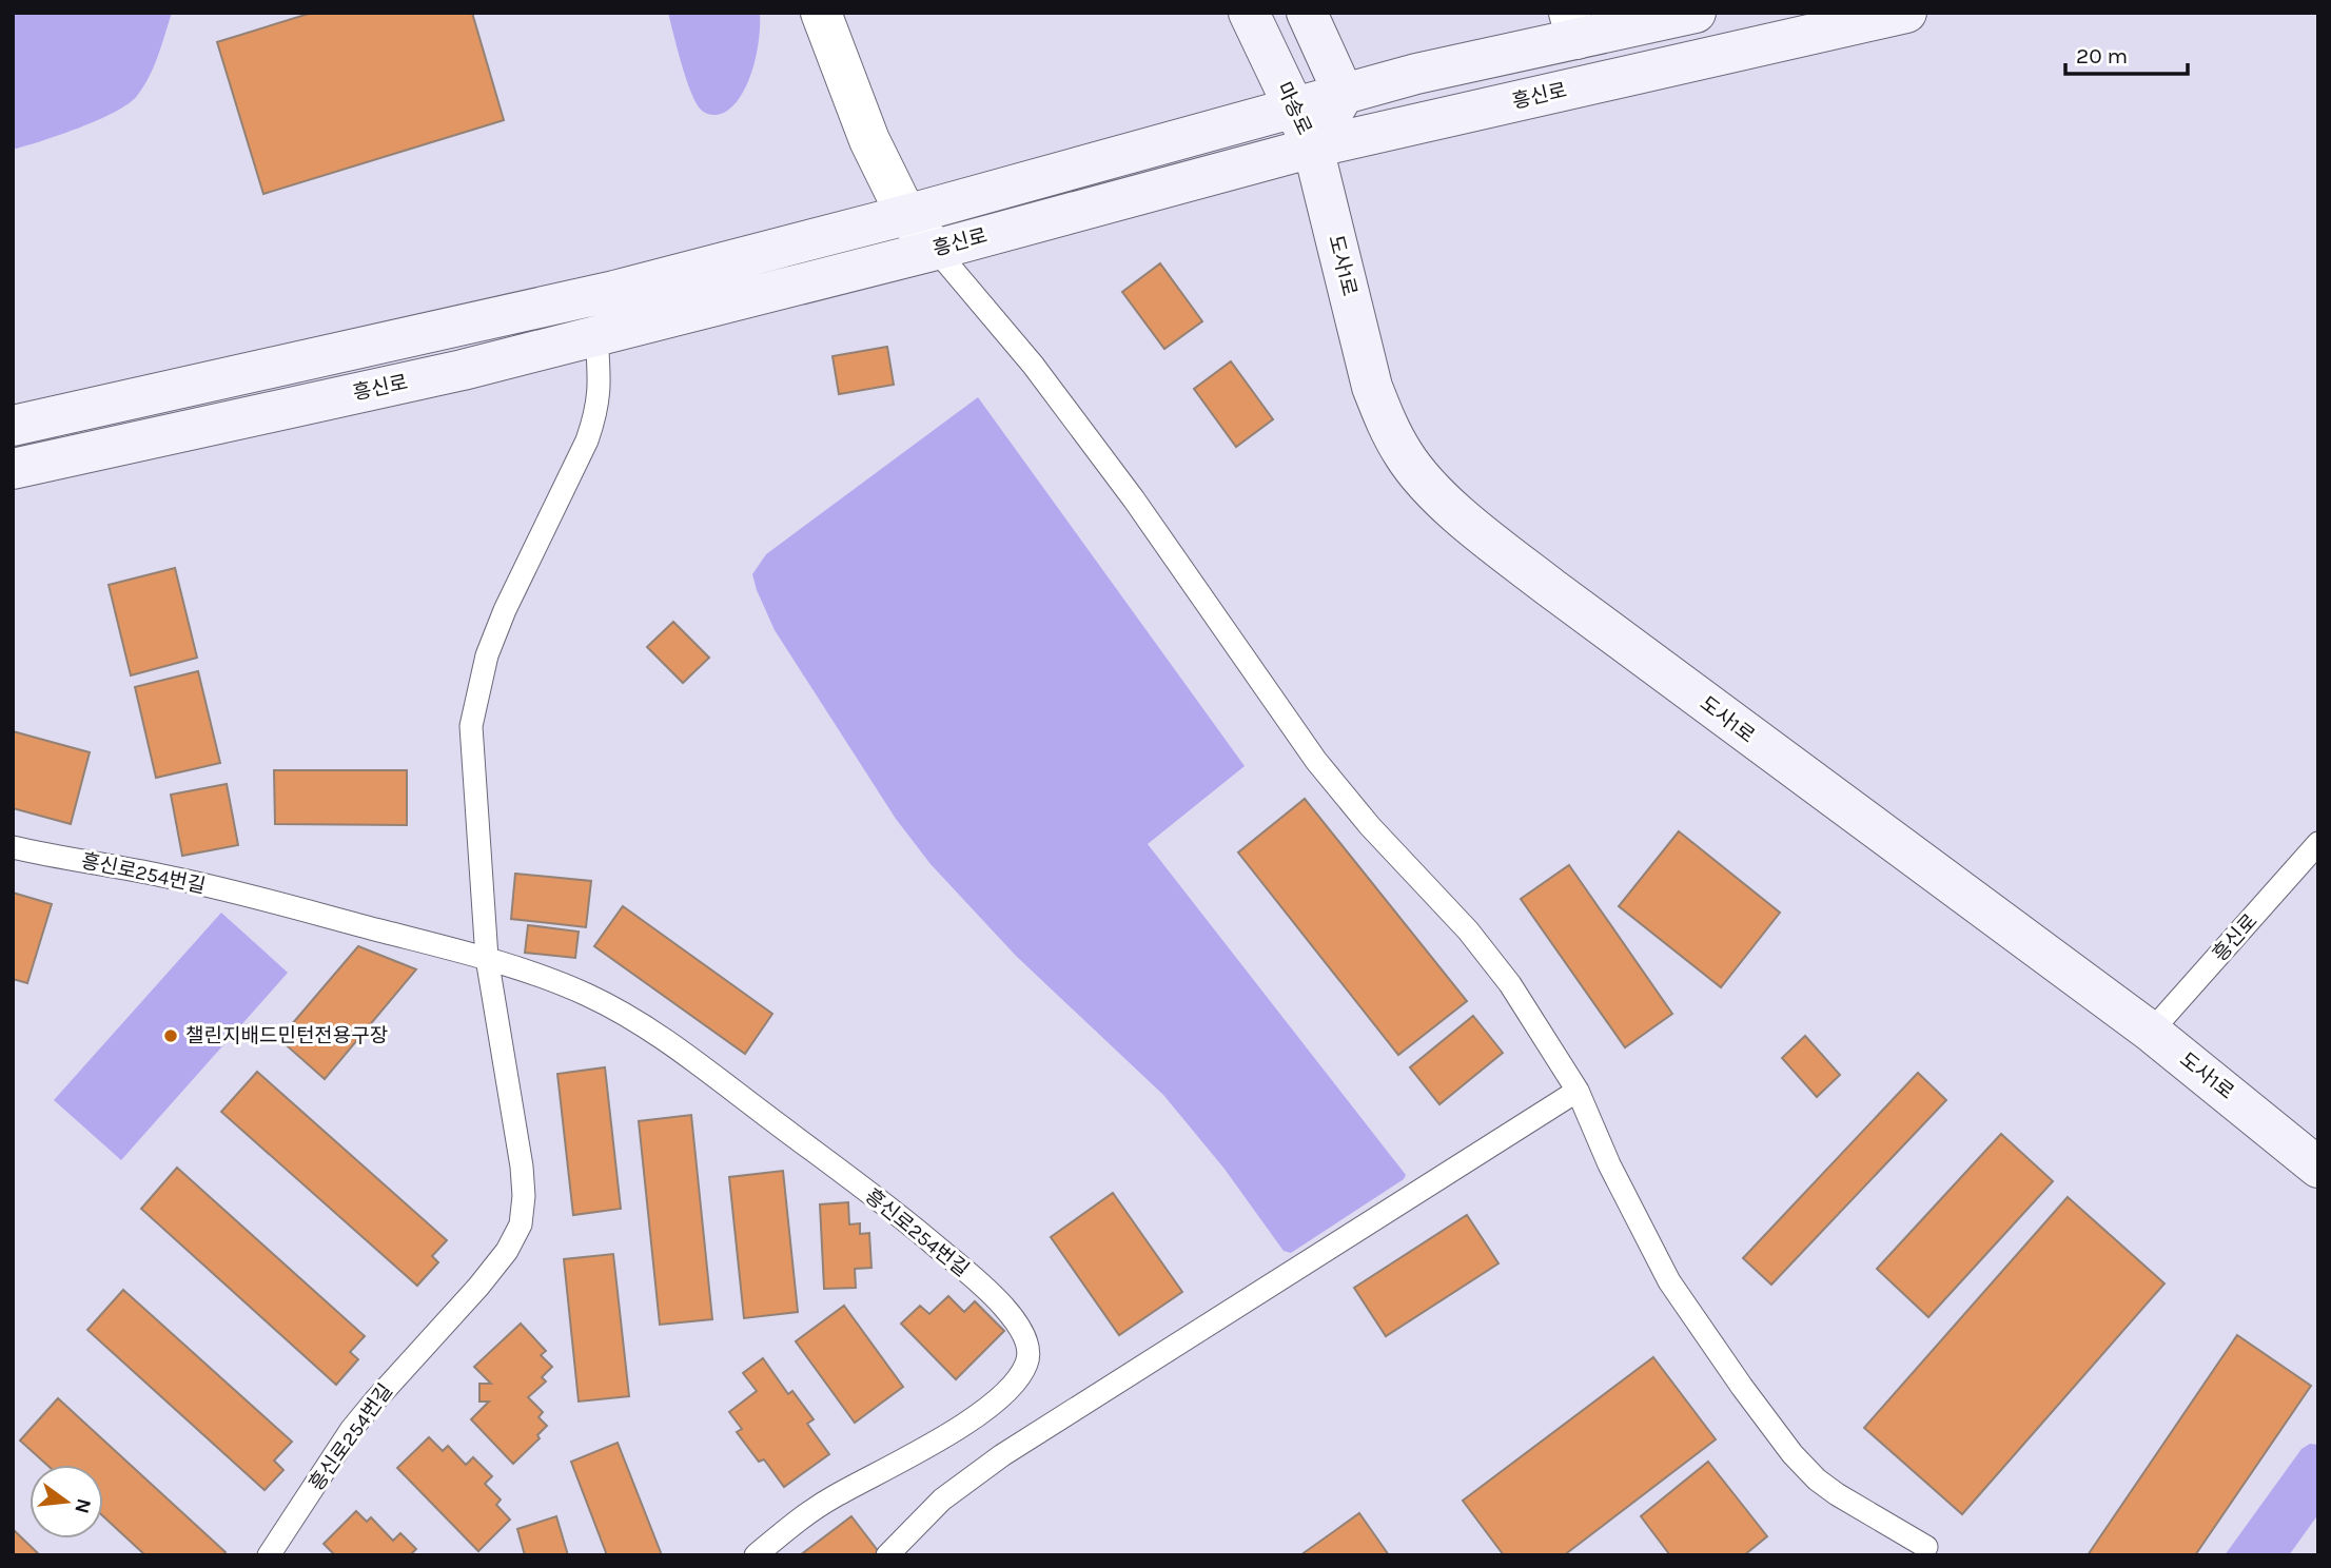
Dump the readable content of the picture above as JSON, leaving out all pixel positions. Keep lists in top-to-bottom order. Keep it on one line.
{"streets":{"main road":["흥신로","마송로","도사1로"],"lane":["흥신로254번길"]},"crossings":[["흥신로","마송로"],["흥신로","도사1로"],["마송로","도사1로"]],"places":["챌린지배드민턴전용구장"],"scale_bar":"20 m","north":"right"}
